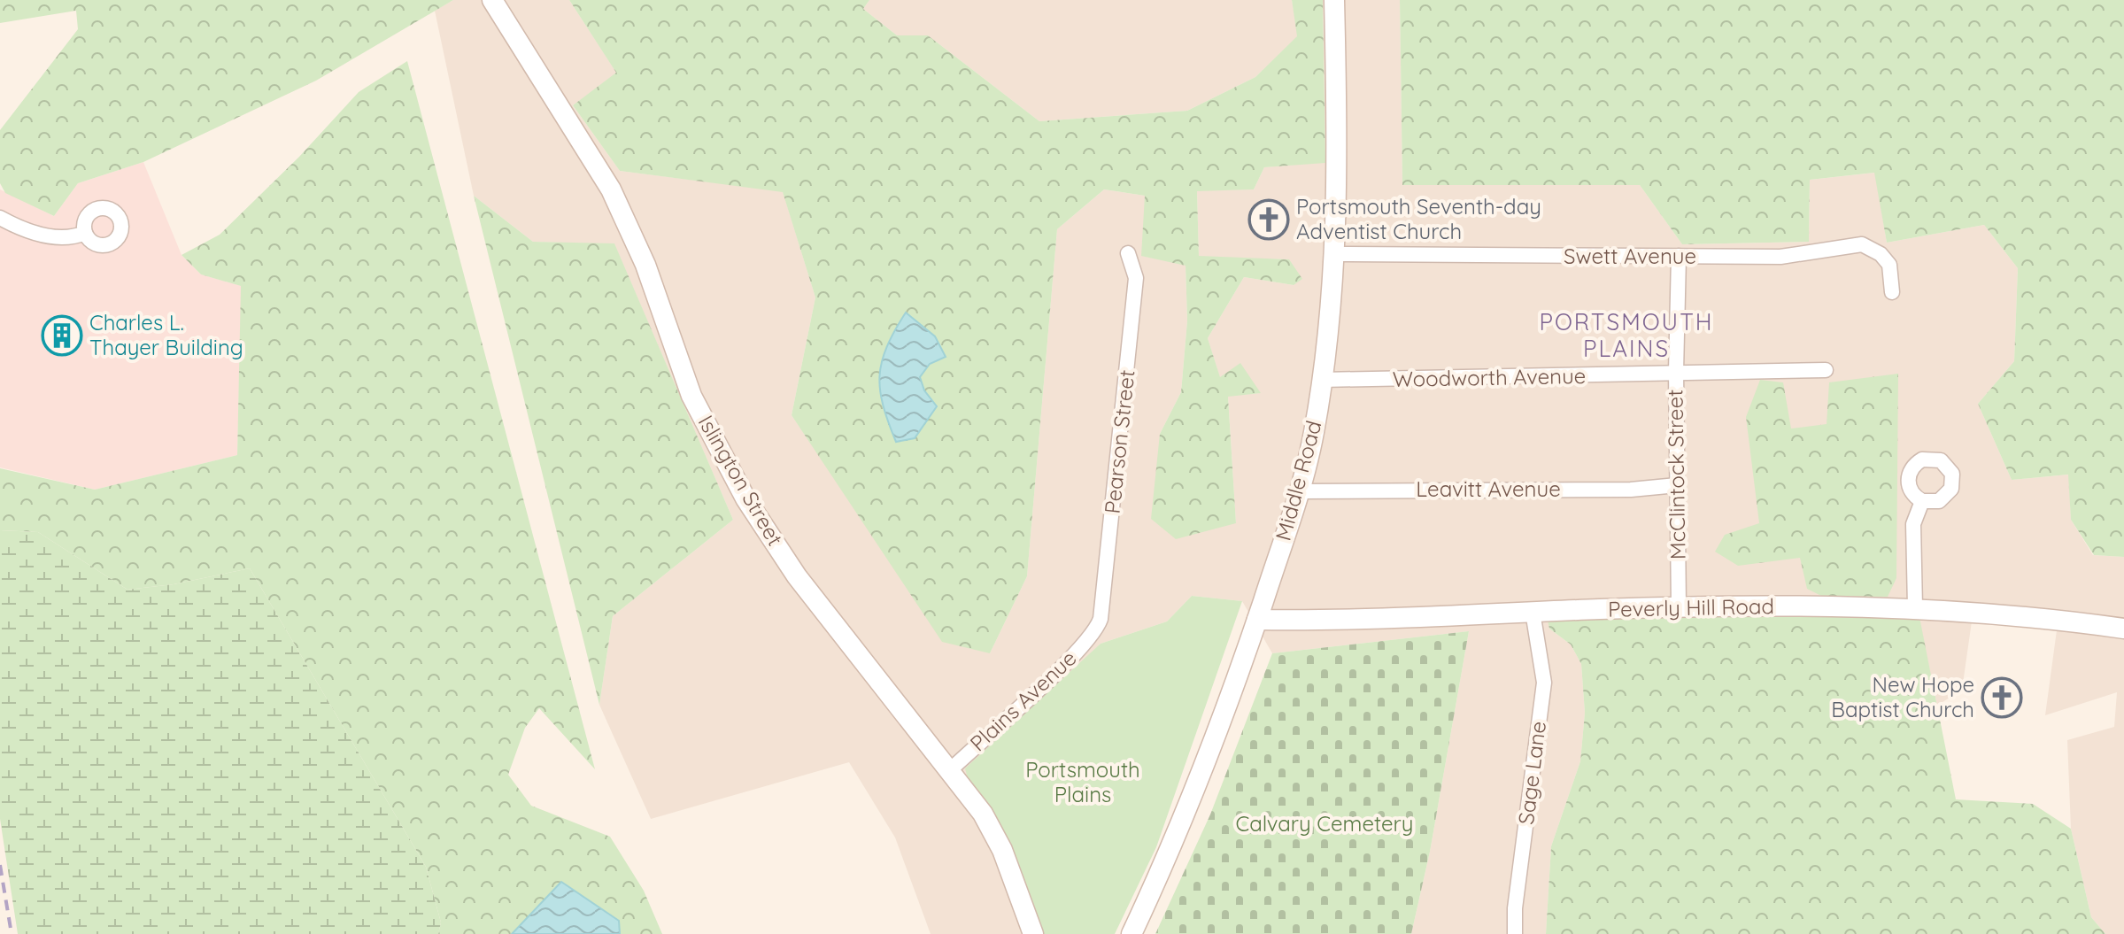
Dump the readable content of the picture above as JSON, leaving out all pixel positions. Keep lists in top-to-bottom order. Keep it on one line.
{"streets":{"street":["Swett Avenue","Woodworth Avenue","Pearson Street","McClintock Street","Islington Street","Middle Road","Leavitt Avenue","Peverly Hill Road","Plains Avenue","Sage Lane"]},"crossings":[["Swett Avenue","McClintock Street"],["Swett Avenue","Middle Road"],["Woodworth Avenue","McClintock Street"],["Woodworth Avenue","Middle Road"],["Pearson Street","Plains Avenue"],["McClintock Street","Leavitt Avenue"],["McClintock Street","Peverly Hill Road"],["Islington Street","Plains Avenue"],["Middle Road","Leavitt Avenue"],["Middle Road","Peverly Hill Road"],["Peverly Hill Road","Sage Lane"]],"districts":["PORTSMOUTH PLAINS"],"parks":["Portsmouth Plains","Calvary Cemetery"],"places":{"church":["Portsmouth Seventh-day Adventist Church","New Hope Baptist Church"],"building":["Charles L. Thayer Building"]}}
